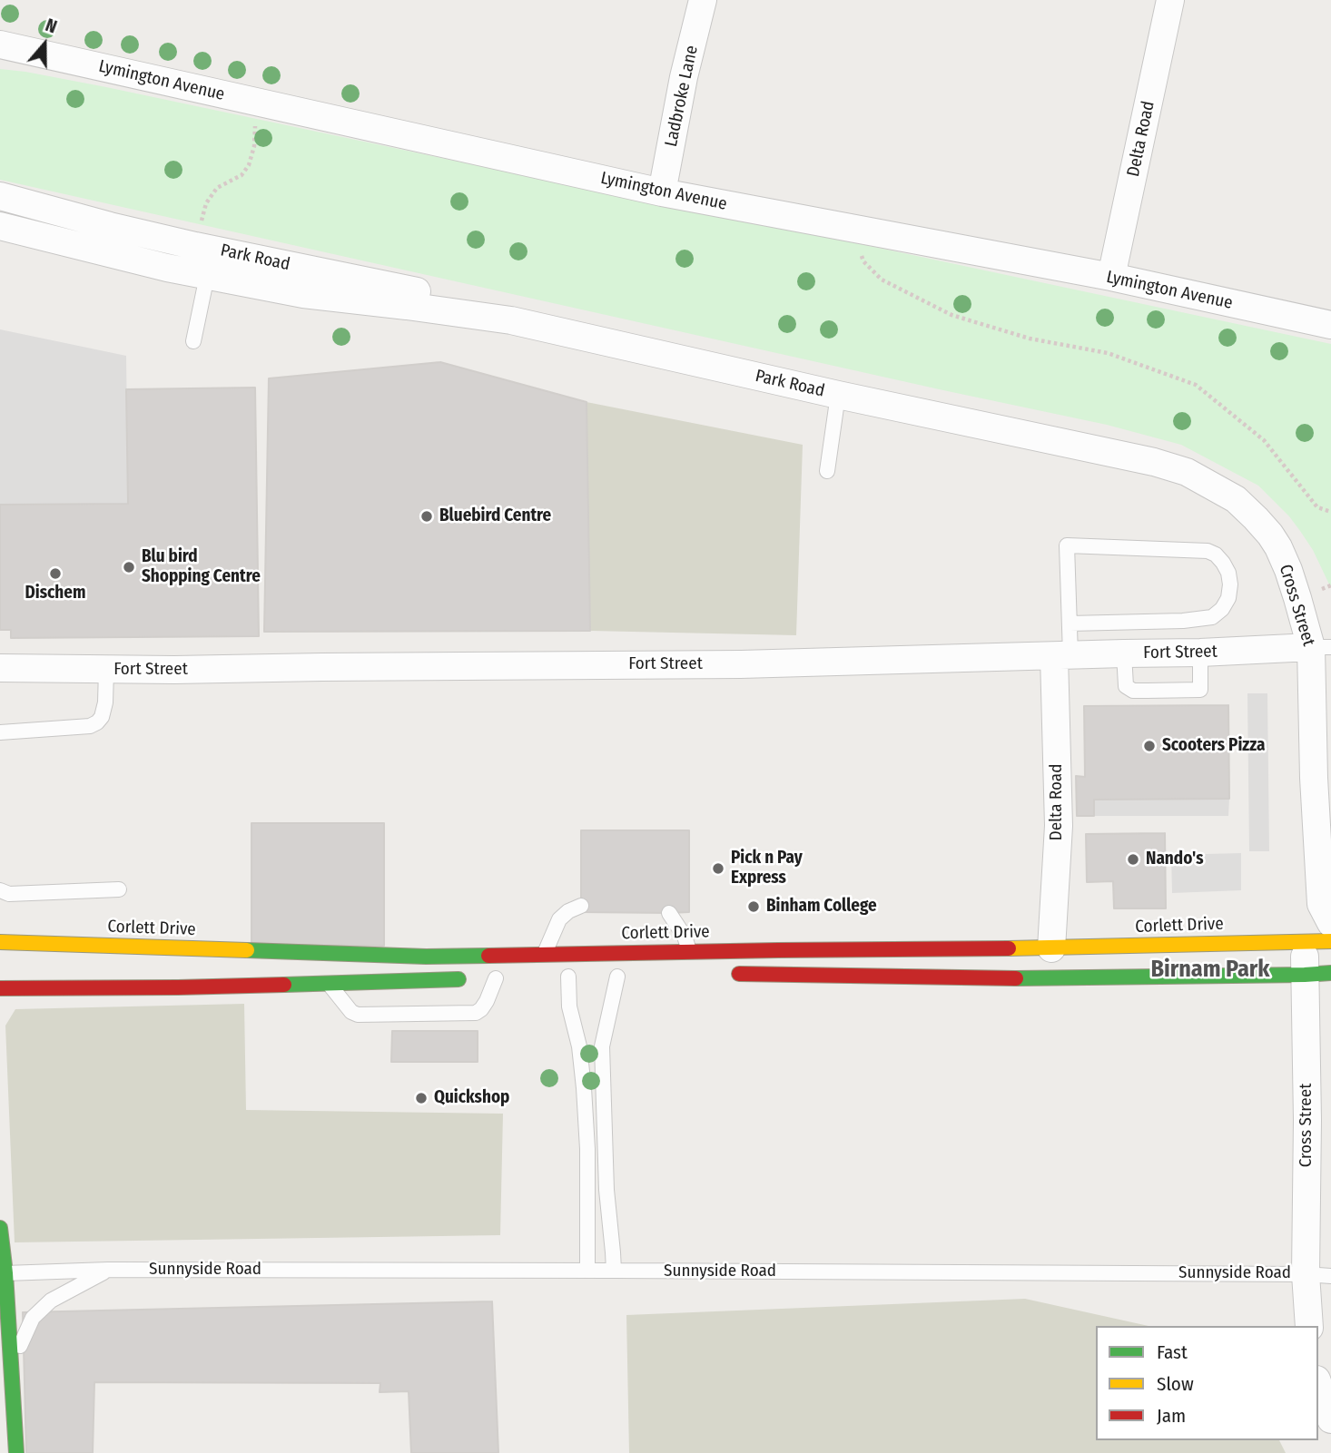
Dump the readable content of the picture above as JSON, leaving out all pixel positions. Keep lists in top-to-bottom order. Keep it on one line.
{"streets":{"main road":["Corlett Drive"],"street":["Lymington Avenue","Ladbroke Lane","Delta Road","Park Road","Cross Street","Fort Street"],"lane":["Sunnyside Road"]},"crossings":[["Lymington Avenue","Ladbroke Lane"],["Lymington Avenue","Delta Road"],["Delta Road","Fort Street"],["Delta Road","Corlett Drive"],["Park Road","Cross Street"],["Cross Street","Fort Street"],["Cross Street","Corlett Drive"],["Cross Street","Sunnyside Road"]],"districts":["Birnam Park"],"places":["Bluebird Centre","Blu bird Shopping Centre","Dischem","Scooters Pizza","Nando's","Pick n Pay Express","Binham College","Quickshop"],"legend":["Fast","Slow","Jam"],"north":"top"}
